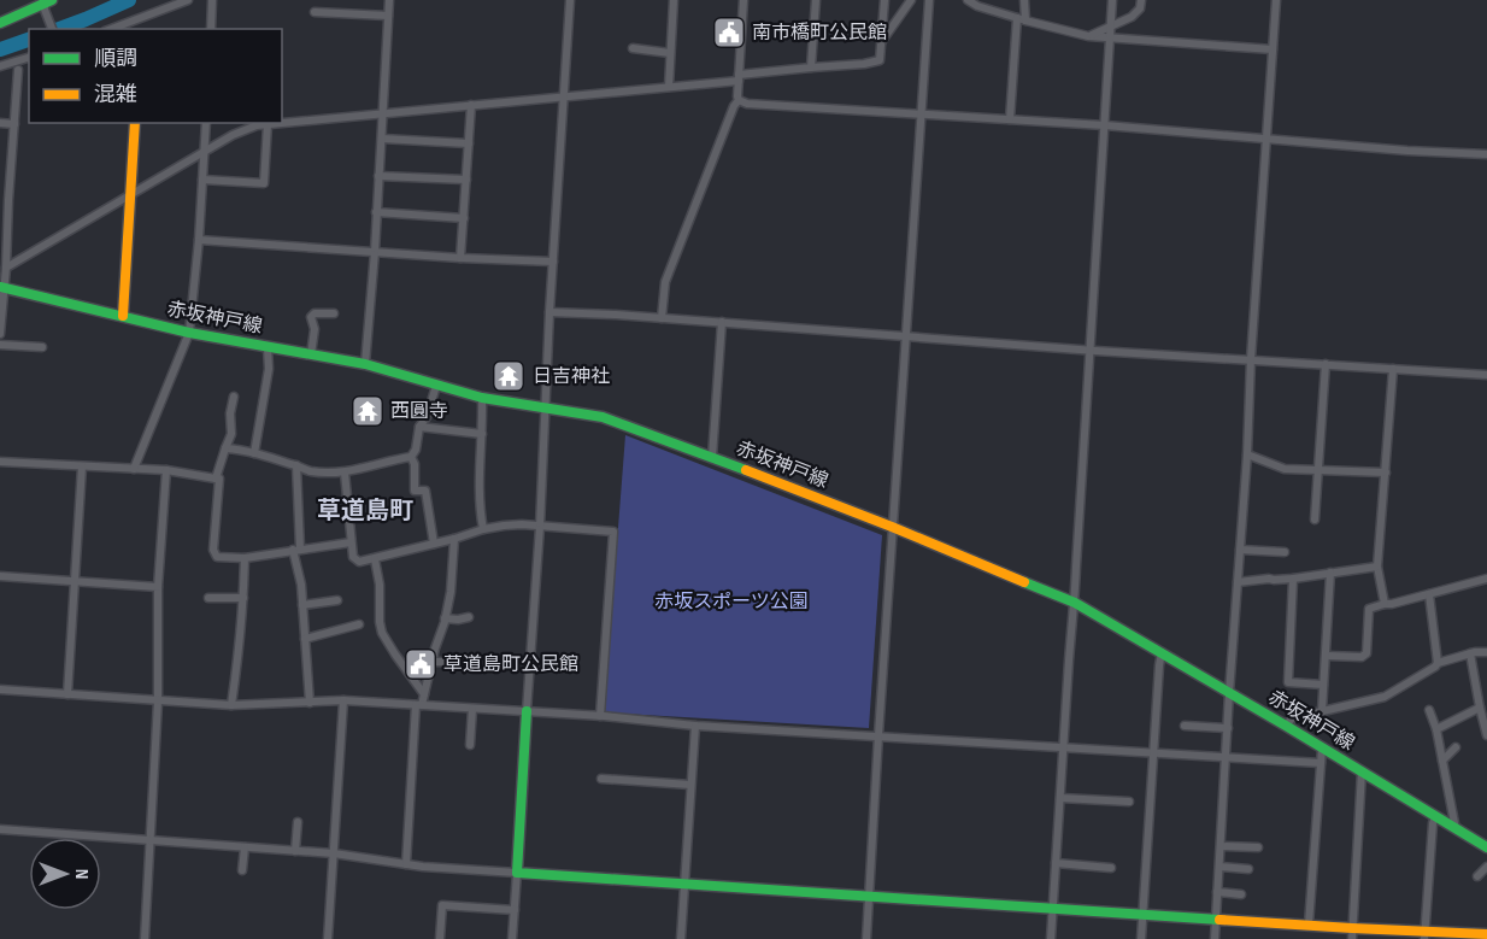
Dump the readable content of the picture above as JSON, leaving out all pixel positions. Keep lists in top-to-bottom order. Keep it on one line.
{"streets":{"main road":["赤坂神戸線"]},"districts":["草道島町"],"parks":["赤坂スポーツ公園"],"places":{"public building":["南市橋町公民館","草道島町公民館"],"temple":["日吉神社","西圓寺"]},"legend":["順調","混雑"],"north":"right"}
